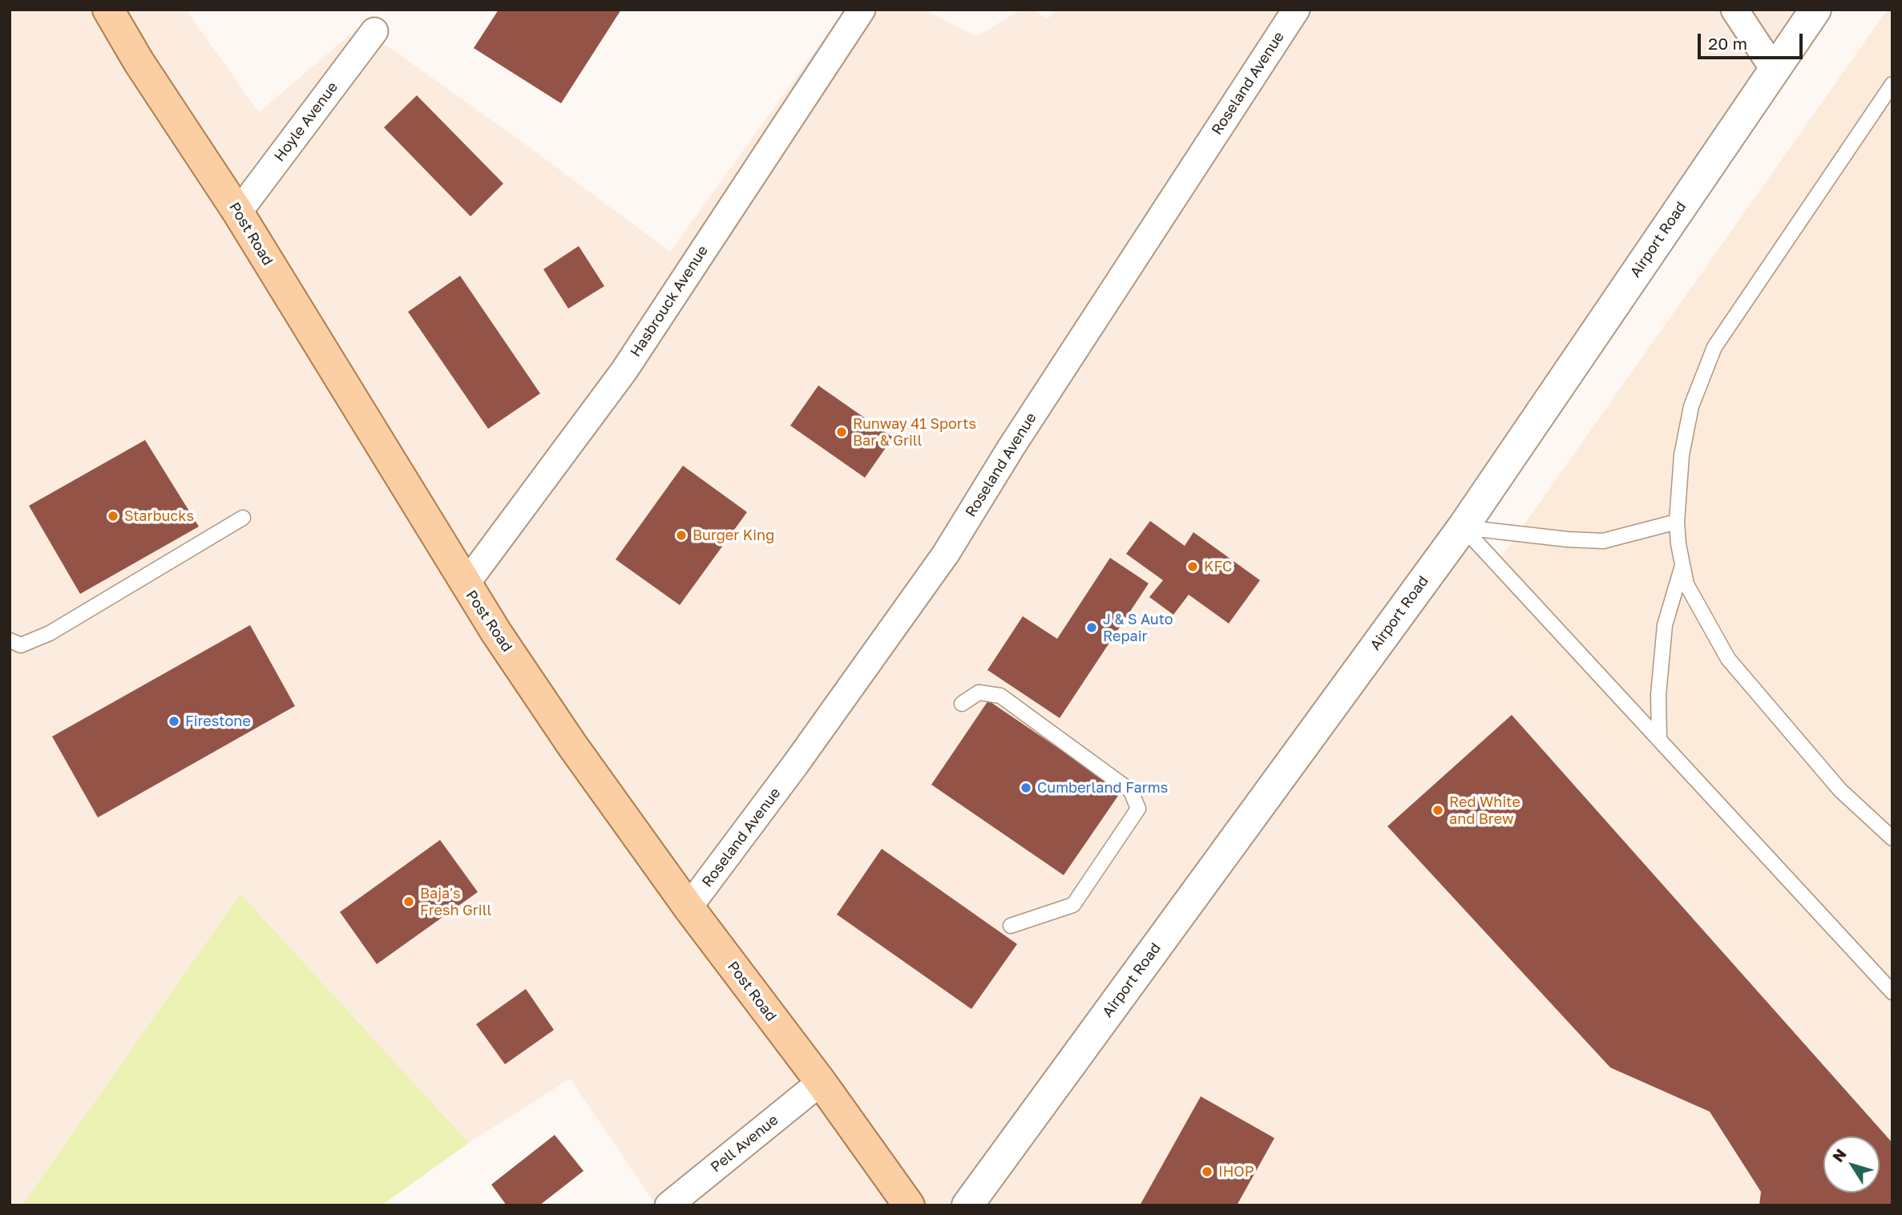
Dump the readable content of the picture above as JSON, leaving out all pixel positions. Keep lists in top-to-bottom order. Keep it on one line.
{"streets":{"main road":["Post Road","Airport Road"],"street":["Roseland Avenue","Hoyle Avenue","Hasbrouck Avenue","Pell Avenue"]},"crossings":[["Roseland Avenue","Post Road"],["Hoyle Avenue","Post Road"],["Post Road","Hasbrouck Avenue"],["Post Road","Pell Avenue"]],"places":["Runway 41 Sports Bar & Grill","Starbucks","Burger King","KFC","J & S Auto Repair","Firestone","Cumberland Farms","Red White and Brew","Baja's Fresh Grill","IHOP"],"scale_bar":"20 m","north":"top left"}
